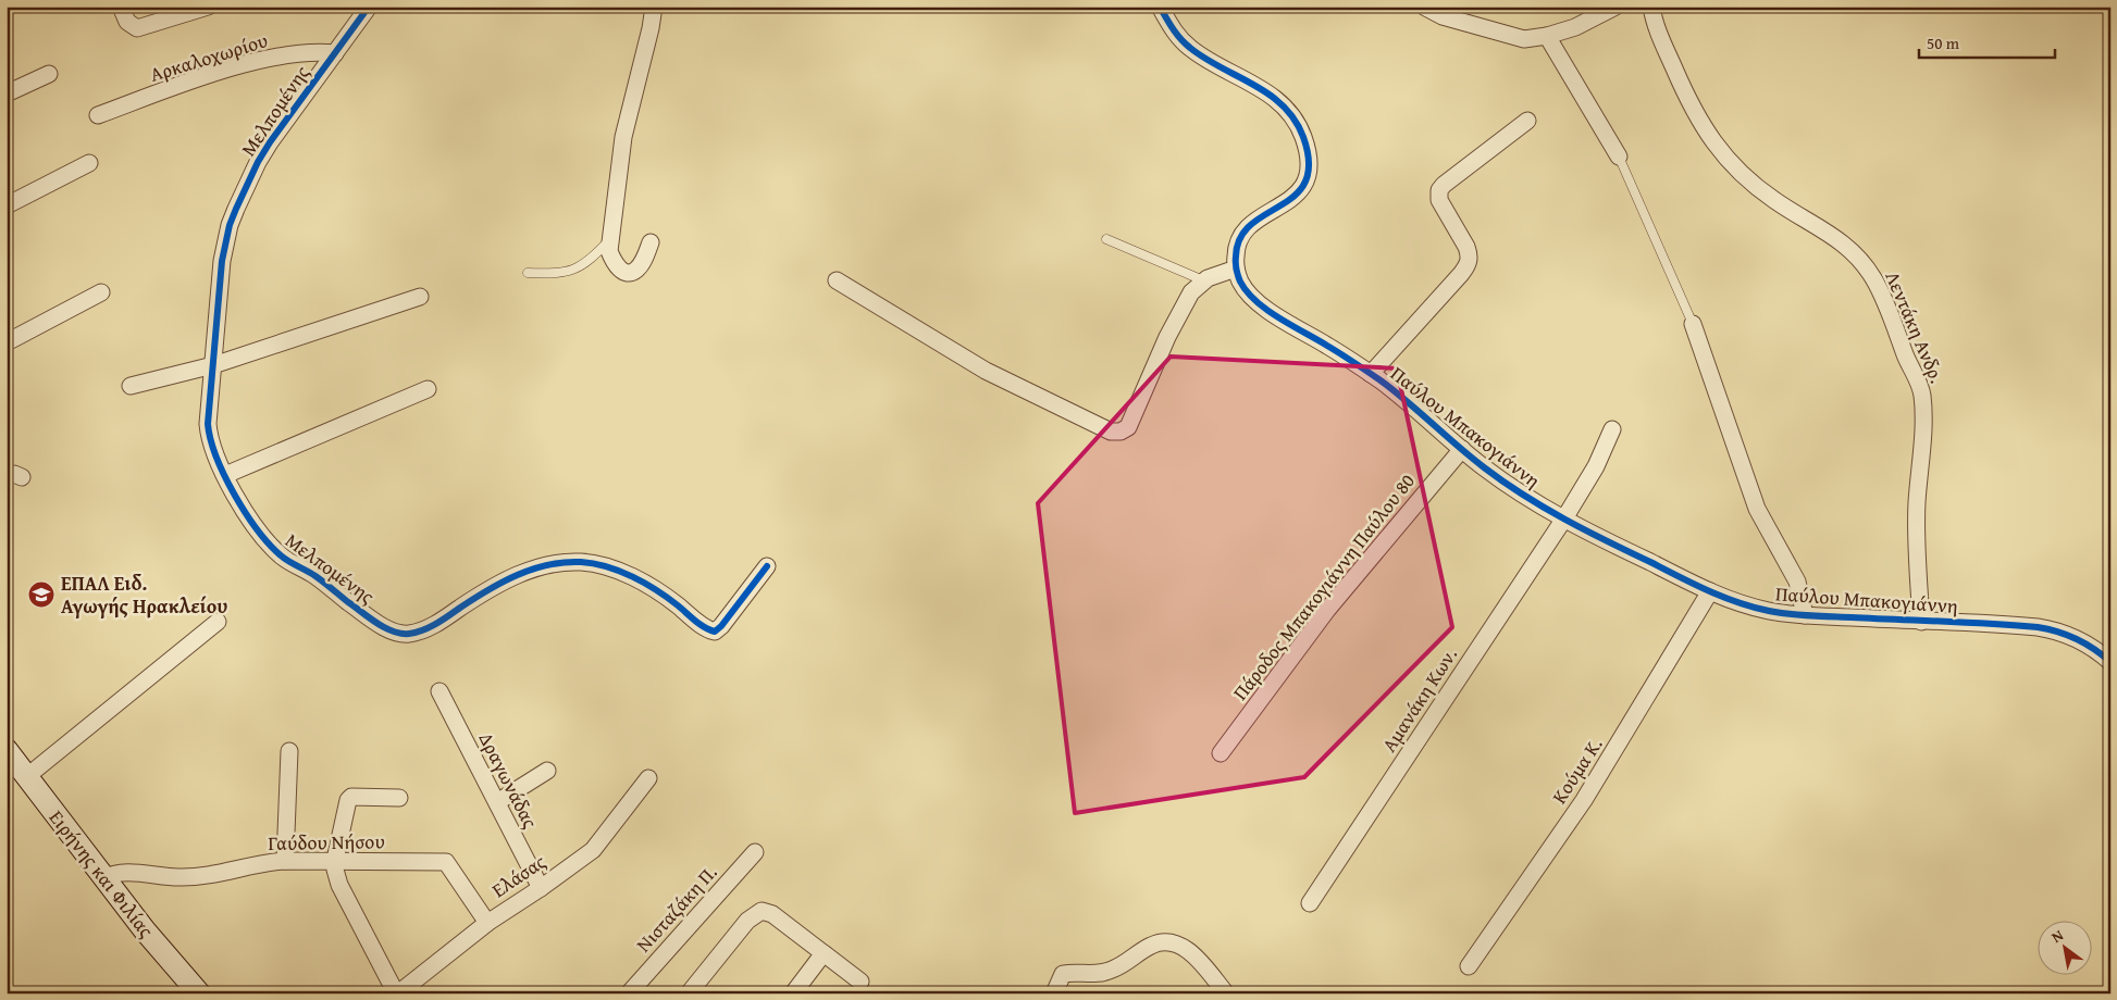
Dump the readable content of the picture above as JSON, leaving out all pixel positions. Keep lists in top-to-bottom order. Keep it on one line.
{"streets":{"street":["Αρκαλοχωρίου","Μελπομένης","Λεντάκη Ανδρ.","Παύλου Μπακογιάννη","Πάροδος Μπακογιάννη Παύλου 80","Αμανάκη Κων.","Κούμα Κ.","Δραγωνάδας","Γαύδου Νήσου","Ειρήνης και Φιλίας","Ελάσας","Νισταζάκη Π."]},"crossings":[["Αρκαλοχωρίου","Μελπομένης"],["Λεντάκη Ανδρ.","Παύλου Μπακογιάννη"],["Παύλου Μπακογιάννη","Πάροδος Μπακογιάννη Παύλου 80"],["Παύλου Μπακογιάννη","Αμανάκη Κων."],["Παύλου Μπακογιάννη","Κούμα Κ."],["Δραγωνάδας","Ελάσας"],["Γαύδου Νήσου","Ειρήνης και Φιλίας"],["Γαύδου Νήσου","Ελάσας"]],"places":{"school or university":["ΕΠΑΛ Ειδ. Αγωγής Ηρακλείου"]},"scale_bar":"50 m","north":"top left"}
